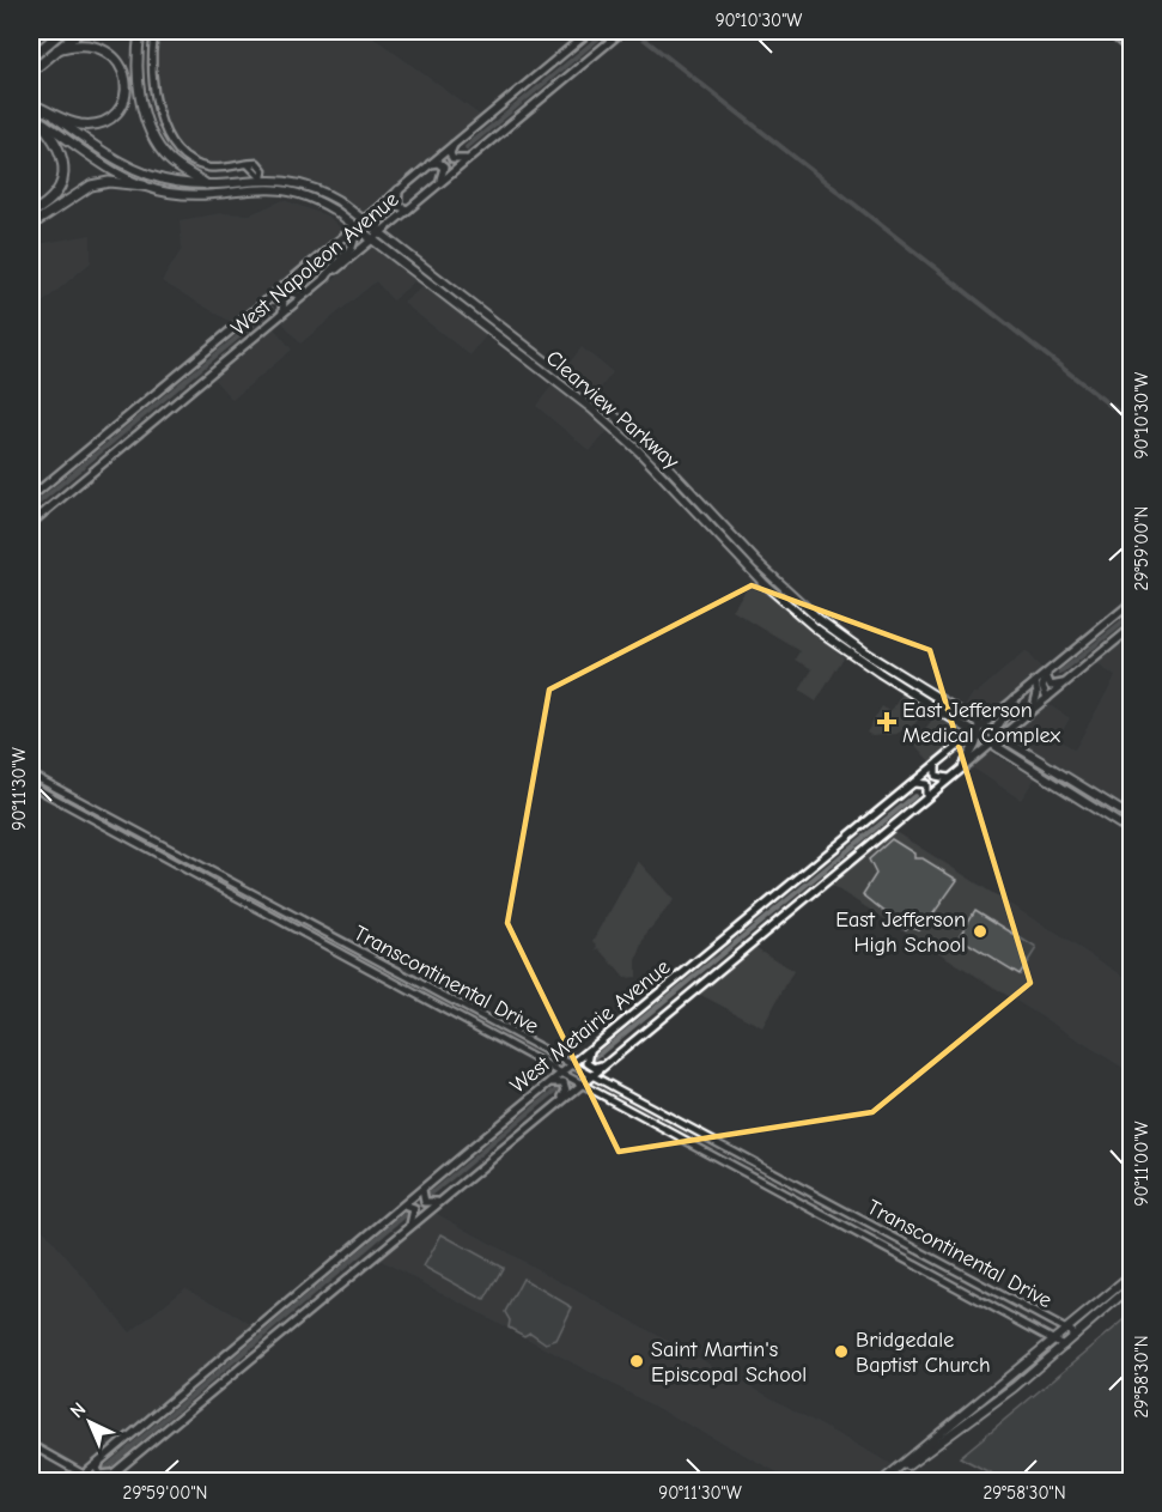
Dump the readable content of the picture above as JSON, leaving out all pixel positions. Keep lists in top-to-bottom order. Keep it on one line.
{"streets":{"highway":["Clearview Parkway"],"main road":["West Napoleon Avenue","West Metairie Avenue"],"street":["Transcontinental Drive"]},"crossings":[["West Napoleon Avenue","Clearview Parkway"],["Clearview Parkway","West Metairie Avenue"],["Transcontinental Drive","West Metairie Avenue"]],"places":{"health":["East Jefferson Medical Complex"],"other":["East Jefferson High School","Bridgedale Baptist Church","Saint Martin's Episcopal School"]},"north":"top left","coordinates":["90°10'30\"W","29°59'00\"N","90°11'30\"W","90°11'00\"W","29°58'30\"N"]}
